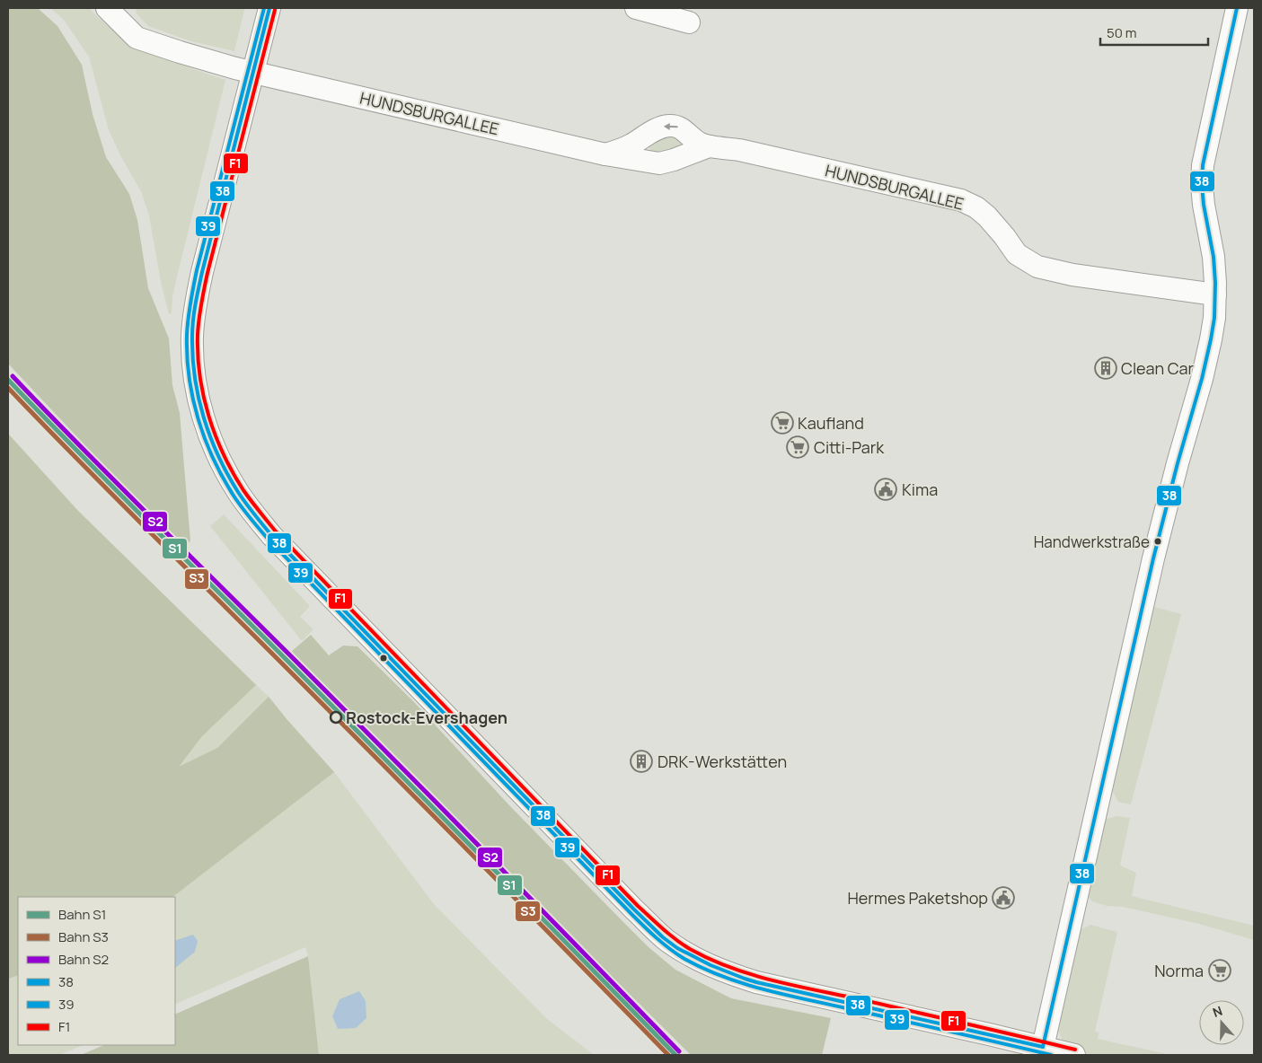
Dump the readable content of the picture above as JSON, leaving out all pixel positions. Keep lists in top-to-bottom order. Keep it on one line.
{"streets":{"street":["HUNDSBURGALLEE"]},"places":{"building":["Clean Car","DRK-Werkstätten"],"supermarket":["Kaufland","Citti-Park","Norma"],"public building":["Kima","Hermes Paketshop"],"other":["Handwerkstraße","Rostock-Evershagen"]},"lines":["transit line 38","transit line 39","transit line F1","rail line S2","rail line S1","rail line S3"],"legend":["Bahn S1","Bahn S3","Bahn S2","38","39","F1"],"scale_bar":"50 m","north":"top"}
